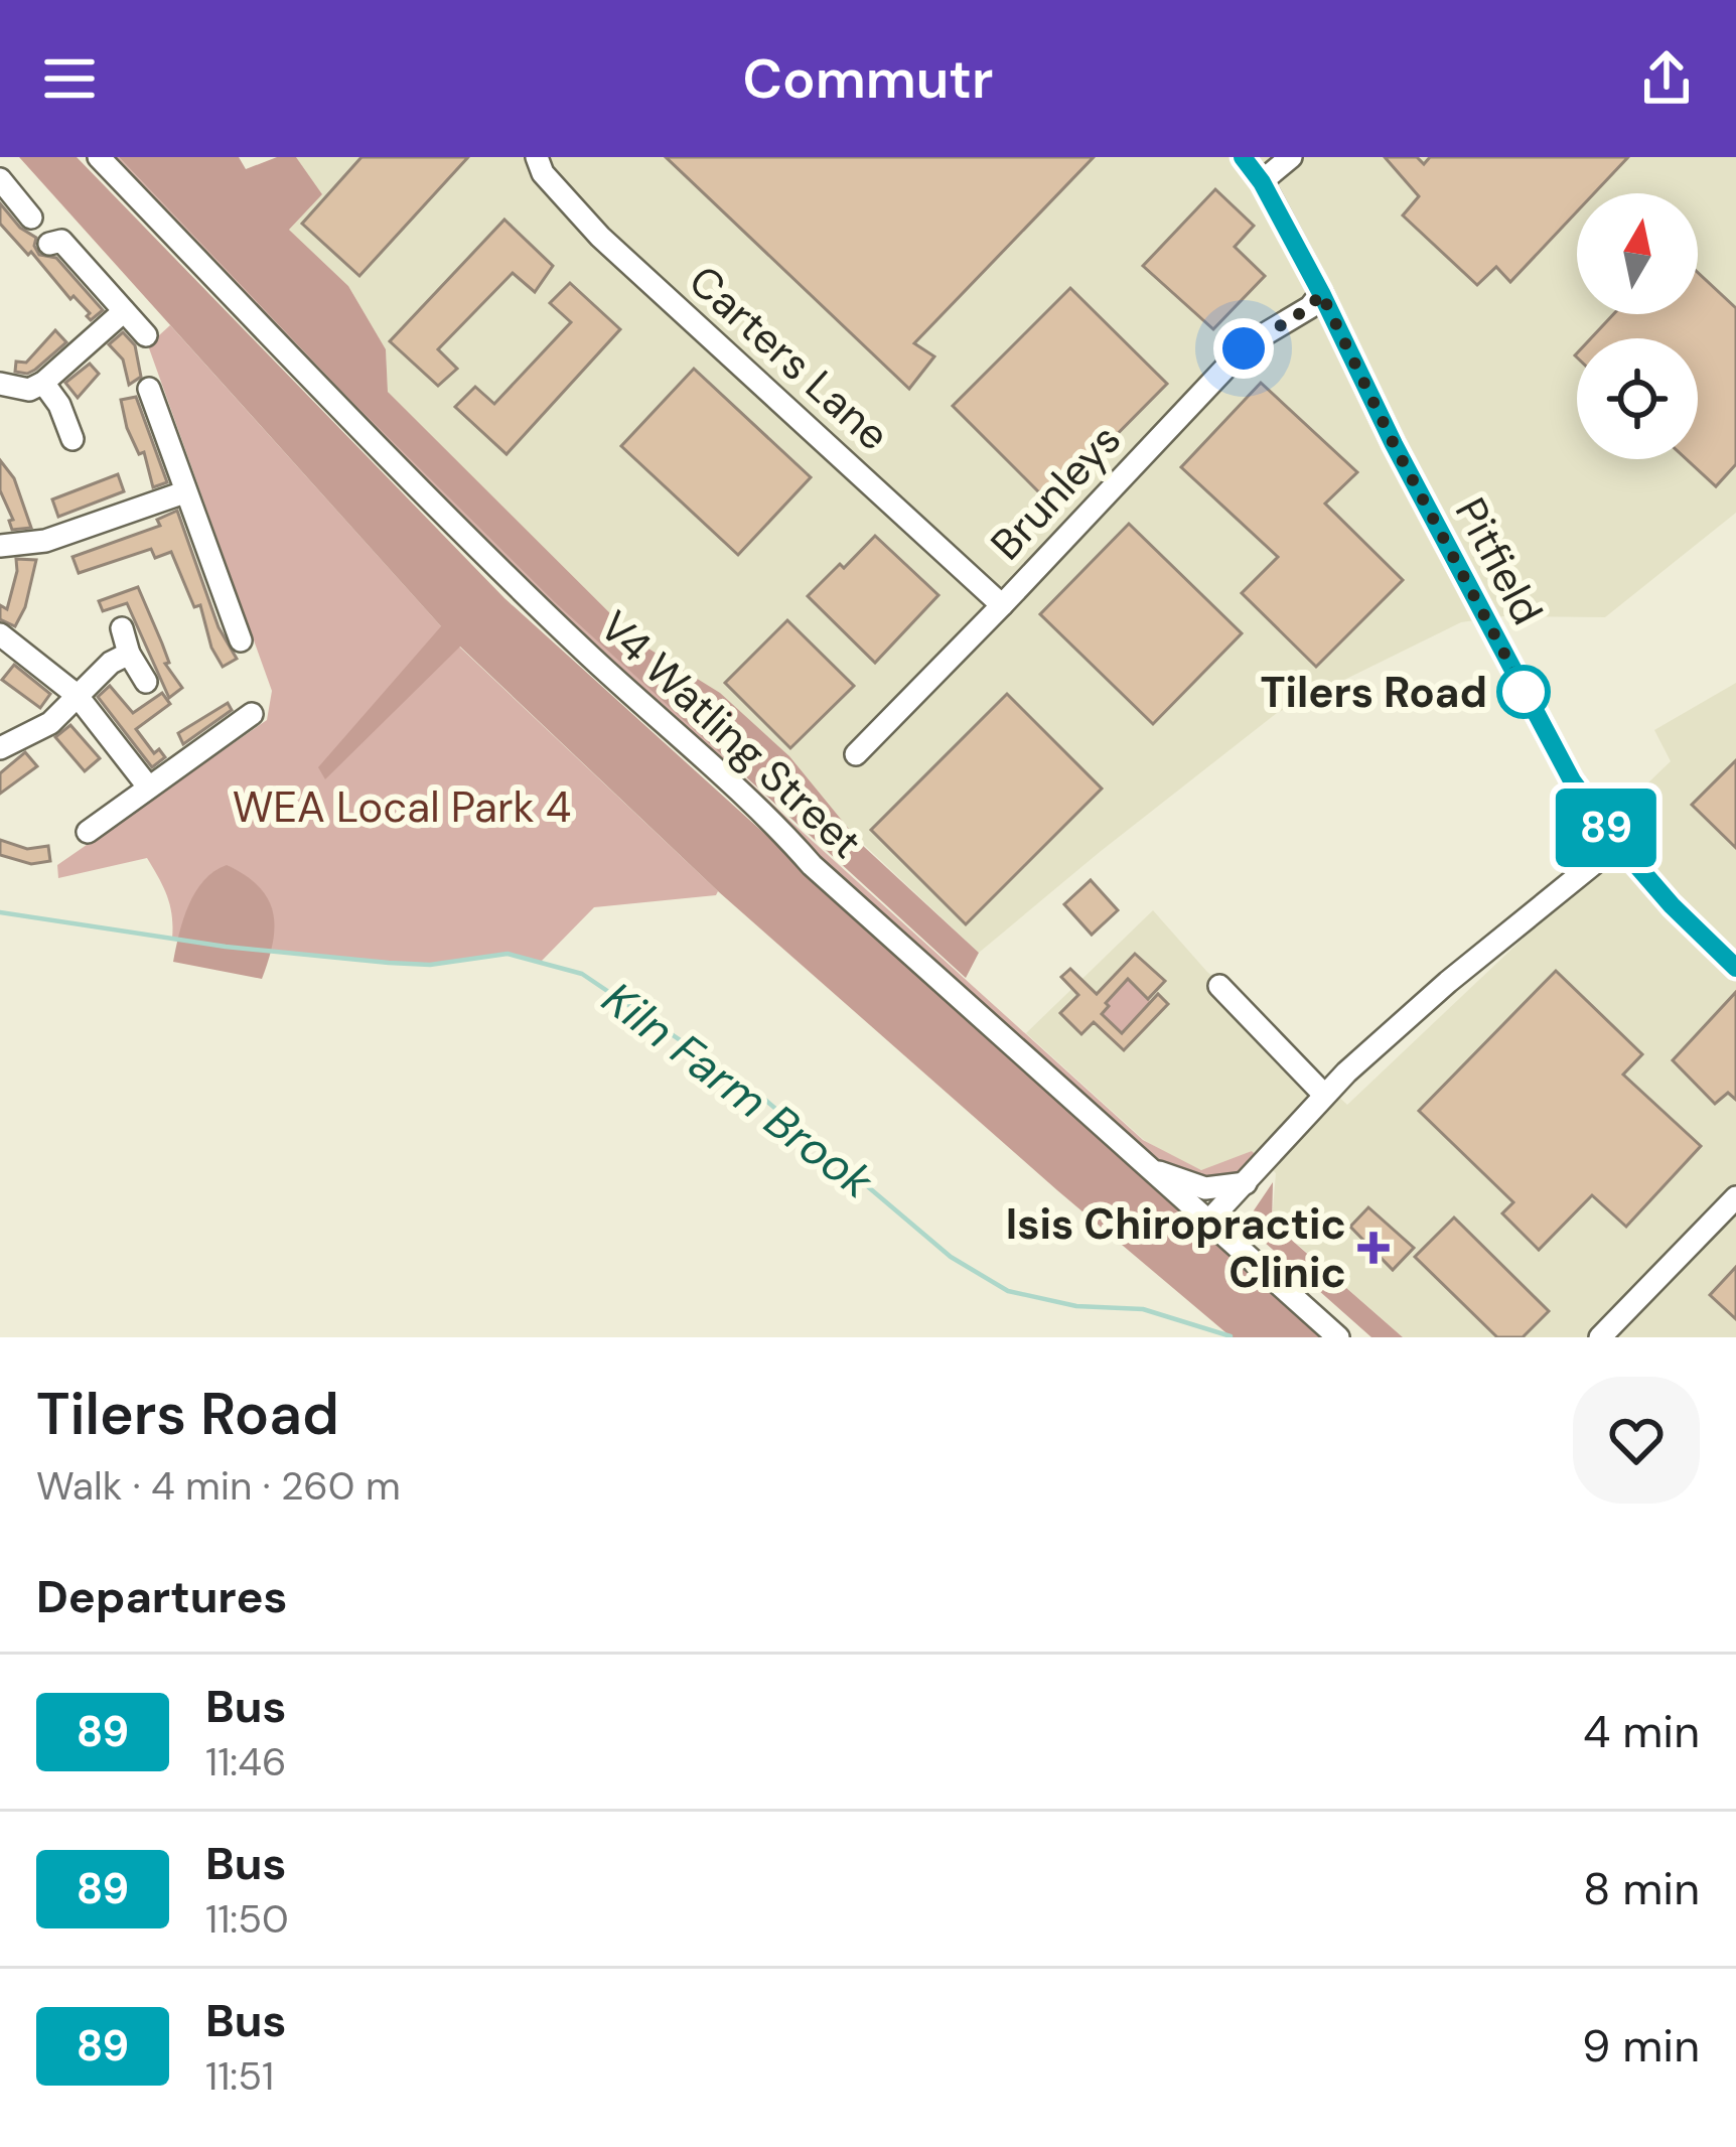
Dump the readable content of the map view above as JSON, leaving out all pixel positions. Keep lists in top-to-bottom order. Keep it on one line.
{"streets":{"street":["Carters Lane","Brunleys","Pitfield","V4 Watling Street"]},"crossings":[["Carters Lane","Brunleys"],["Brunleys","Pitfield"]],"water":["Kiln Farm Brook"],"parks":["WEA Local Park 4"],"places":{"other":["Tilers Road"],"health":["Isis Chiropractic Clinic"]},"lines":["bus line 89"],"north":"top","page":{"header":"Commutr","on_map":"89","heading":[["Tilers Road","Walk · 4 min · 260 m"],"Departures"],"list":[{"mark":"89","name":"Bus","note":"11:46","value":"4 min"},{"mark":"89","name":"Bus","note":"11:50","value":"8 min"},{"mark":"89","name":"Bus","note":"11:51","value":"9 min"}]}}
